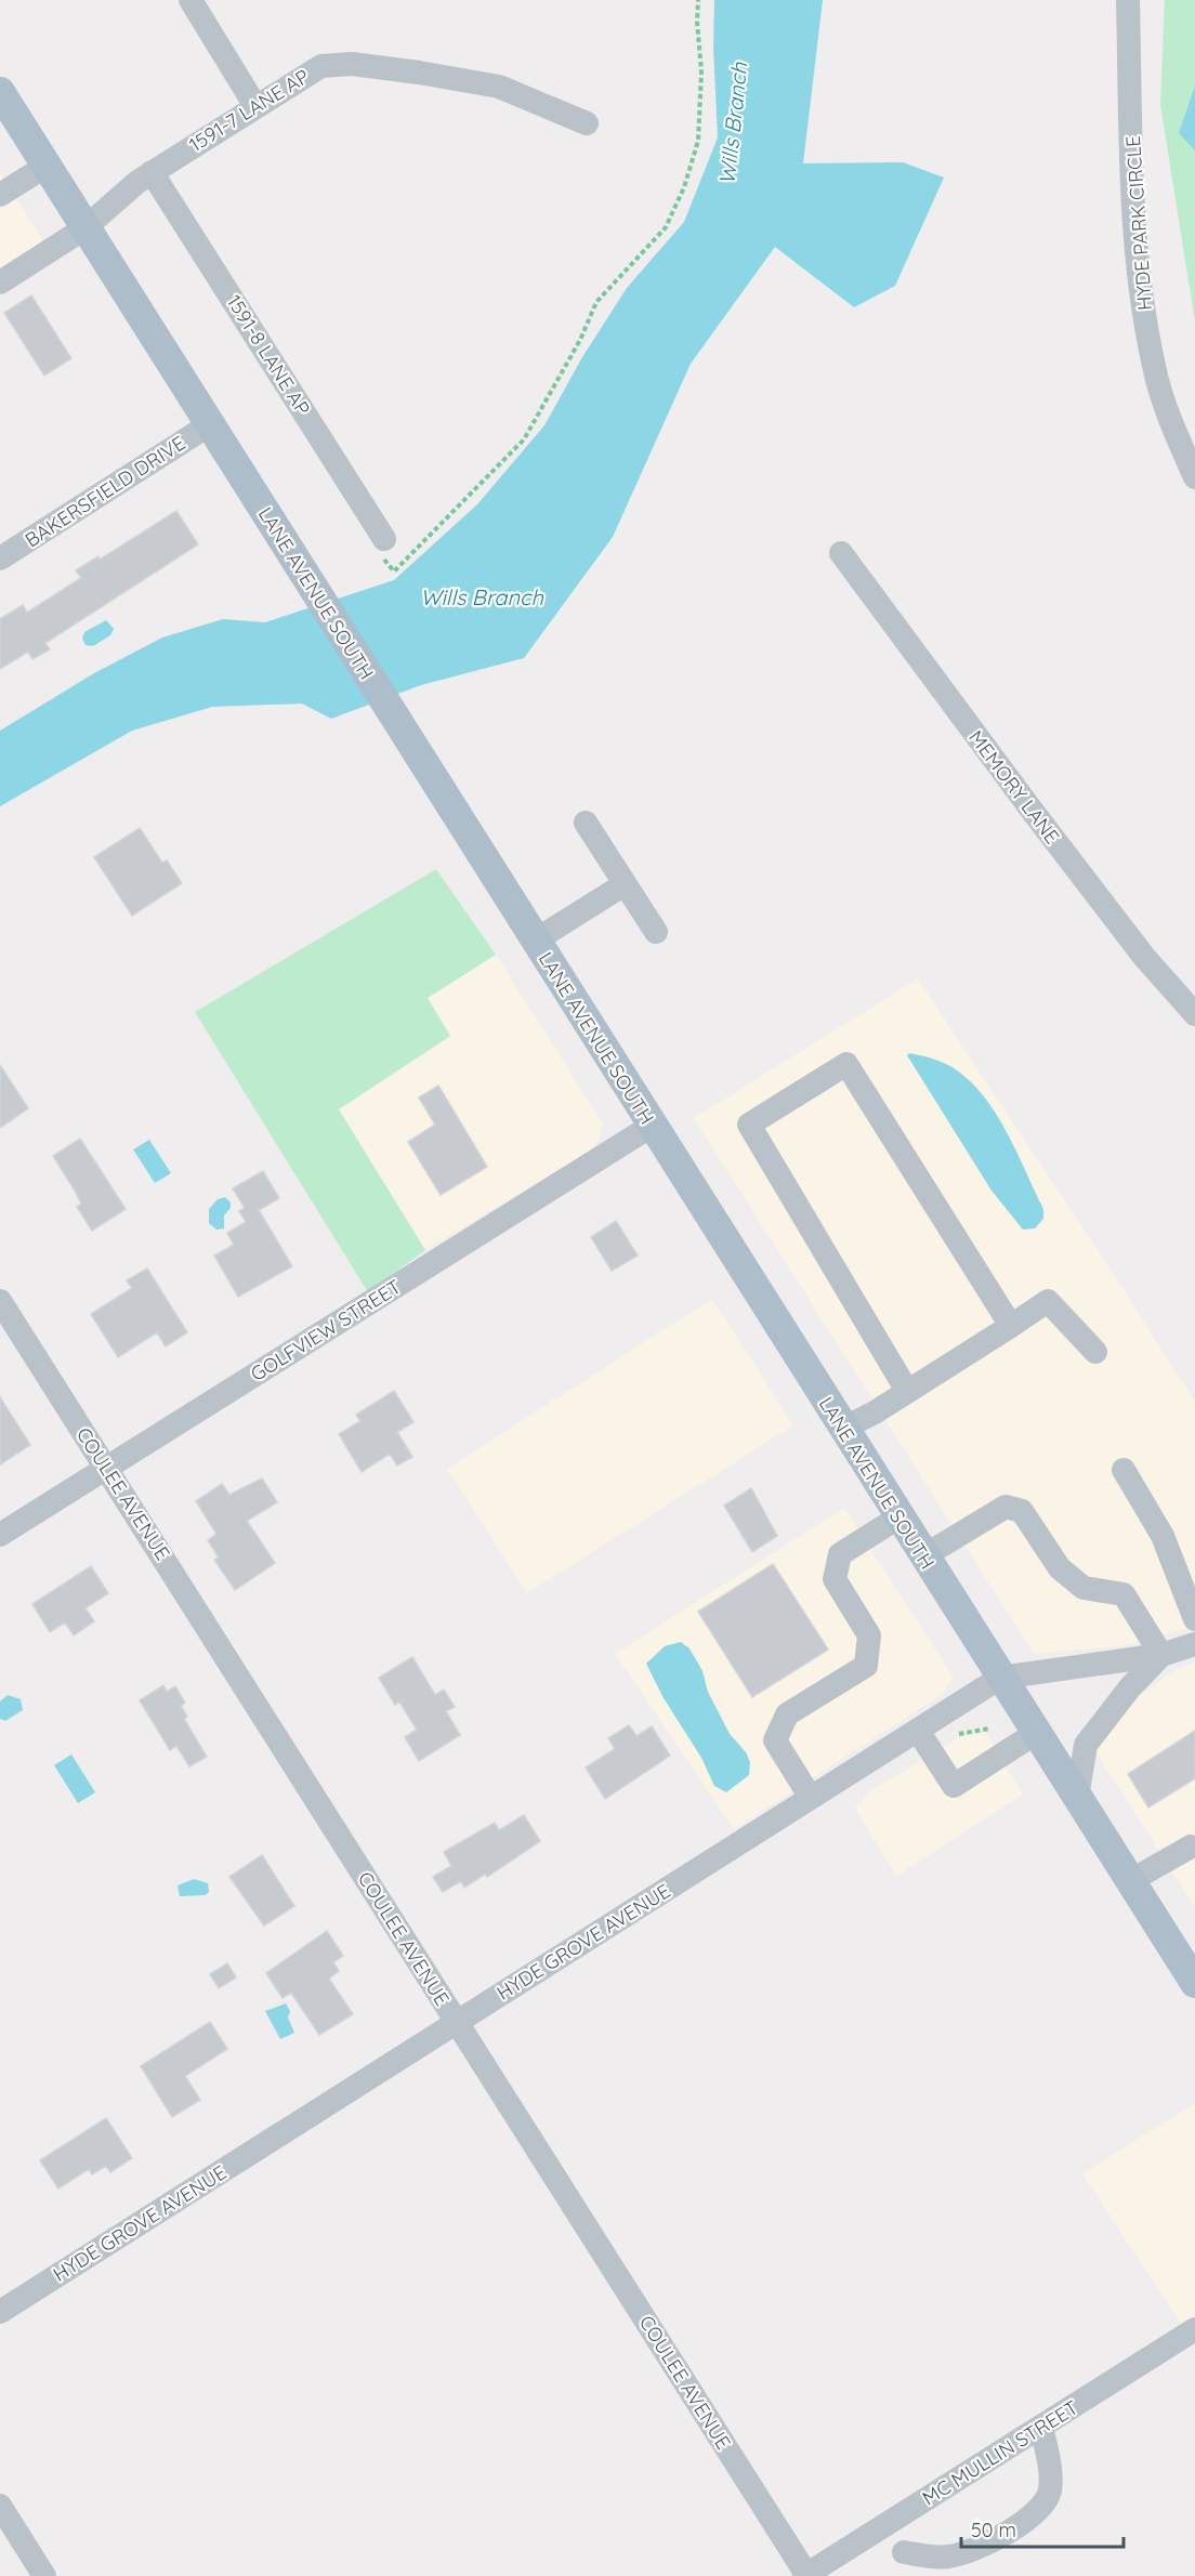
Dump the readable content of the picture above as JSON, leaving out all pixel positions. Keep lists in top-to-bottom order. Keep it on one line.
{"streets":{"main road":["LANE AVENUE SOUTH"],"street":["1591-7 LANE AP","HYDE PARK CIRCLE","1591-8 LANE AP","BAKERSFIELD DRIVE","MEMORY LANE","GOLFVIEW STREET","COULEE AVENUE","HYDE GROVE AVENUE","MC MULLIN STREET"]},"crossings":[["1591-7 LANE AP","1591-8 LANE AP"],["1591-7 LANE AP","LANE AVENUE SOUTH"],["BAKERSFIELD DRIVE","LANE AVENUE SOUTH"],["LANE AVENUE SOUTH","GOLFVIEW STREET"],["LANE AVENUE SOUTH","HYDE GROVE AVENUE"],["GOLFVIEW STREET","COULEE AVENUE"],["COULEE AVENUE","HYDE GROVE AVENUE"],["COULEE AVENUE","MC MULLIN STREET"]],"water":["Wills Branch"],"scale_bar":"50 m"}
